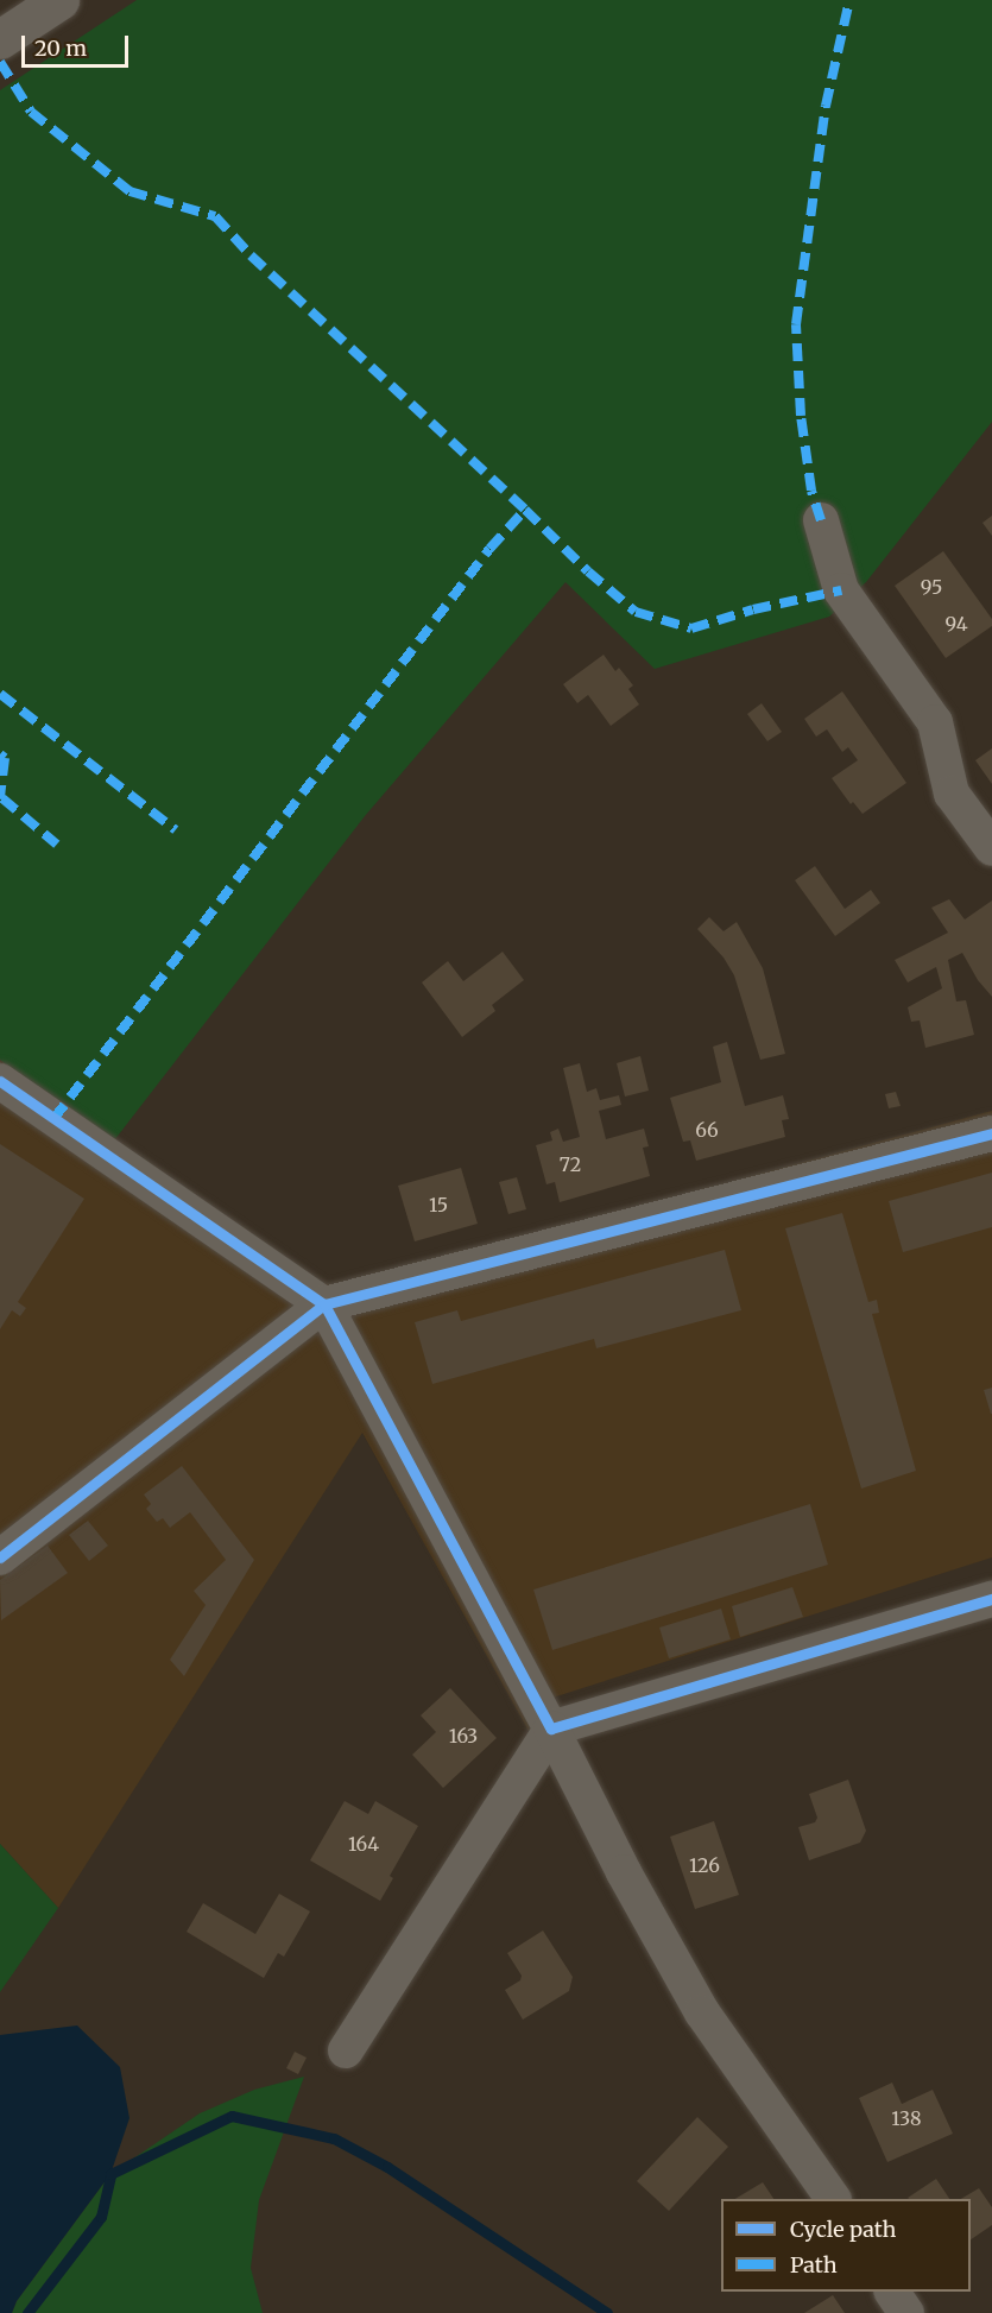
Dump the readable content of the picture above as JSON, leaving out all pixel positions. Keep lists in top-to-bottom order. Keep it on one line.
{"house_numbers":["95","94","66","72","15","163","164","126","138"],"legend":["Cycle path","Path"],"scale_bar":"20 m"}
